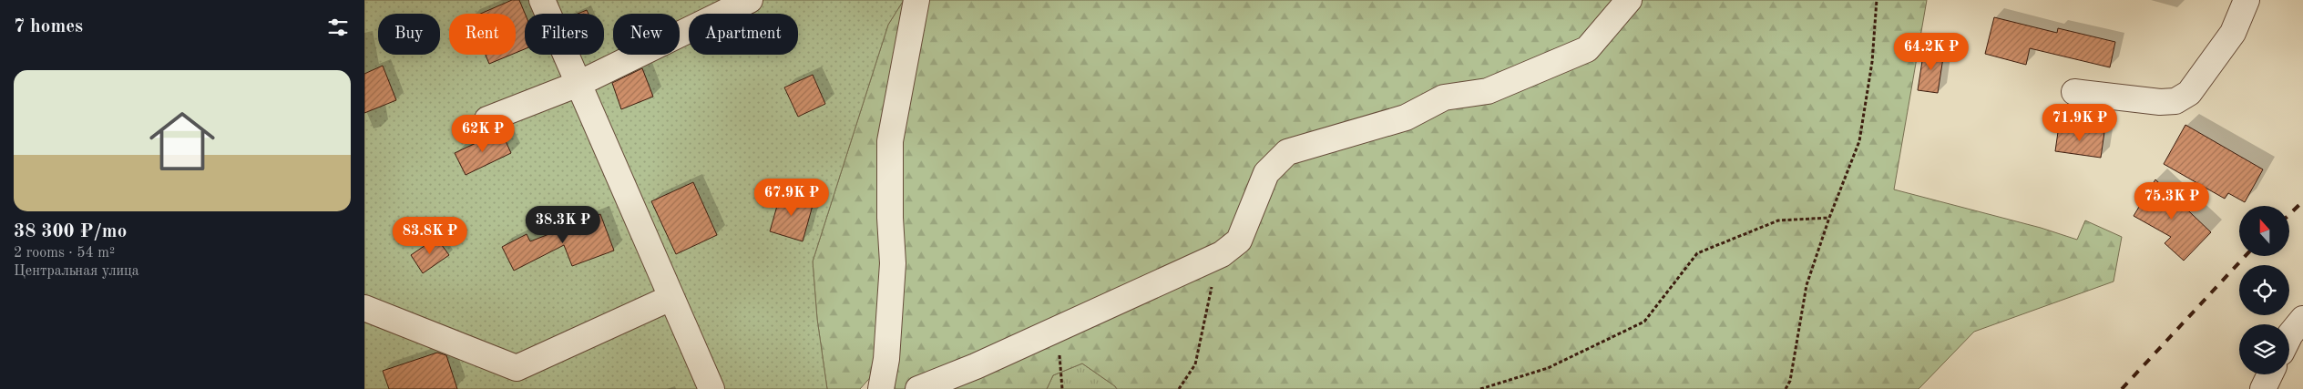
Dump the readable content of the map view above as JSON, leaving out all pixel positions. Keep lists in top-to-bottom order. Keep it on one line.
{"north":"top","page":{"heading":"7 homes","chip":["Buy","Rent","Filters","New","Apartment"],"price":["64.2K ₽","71.9K ₽","62K ₽","67.9K ₽","75.3K ₽","38.3K ₽","83.8K ₽"],"list":[{"name":"38 300 ₽/mo","note":"2 rooms · 54 m² · Центральная улица"}]}}
